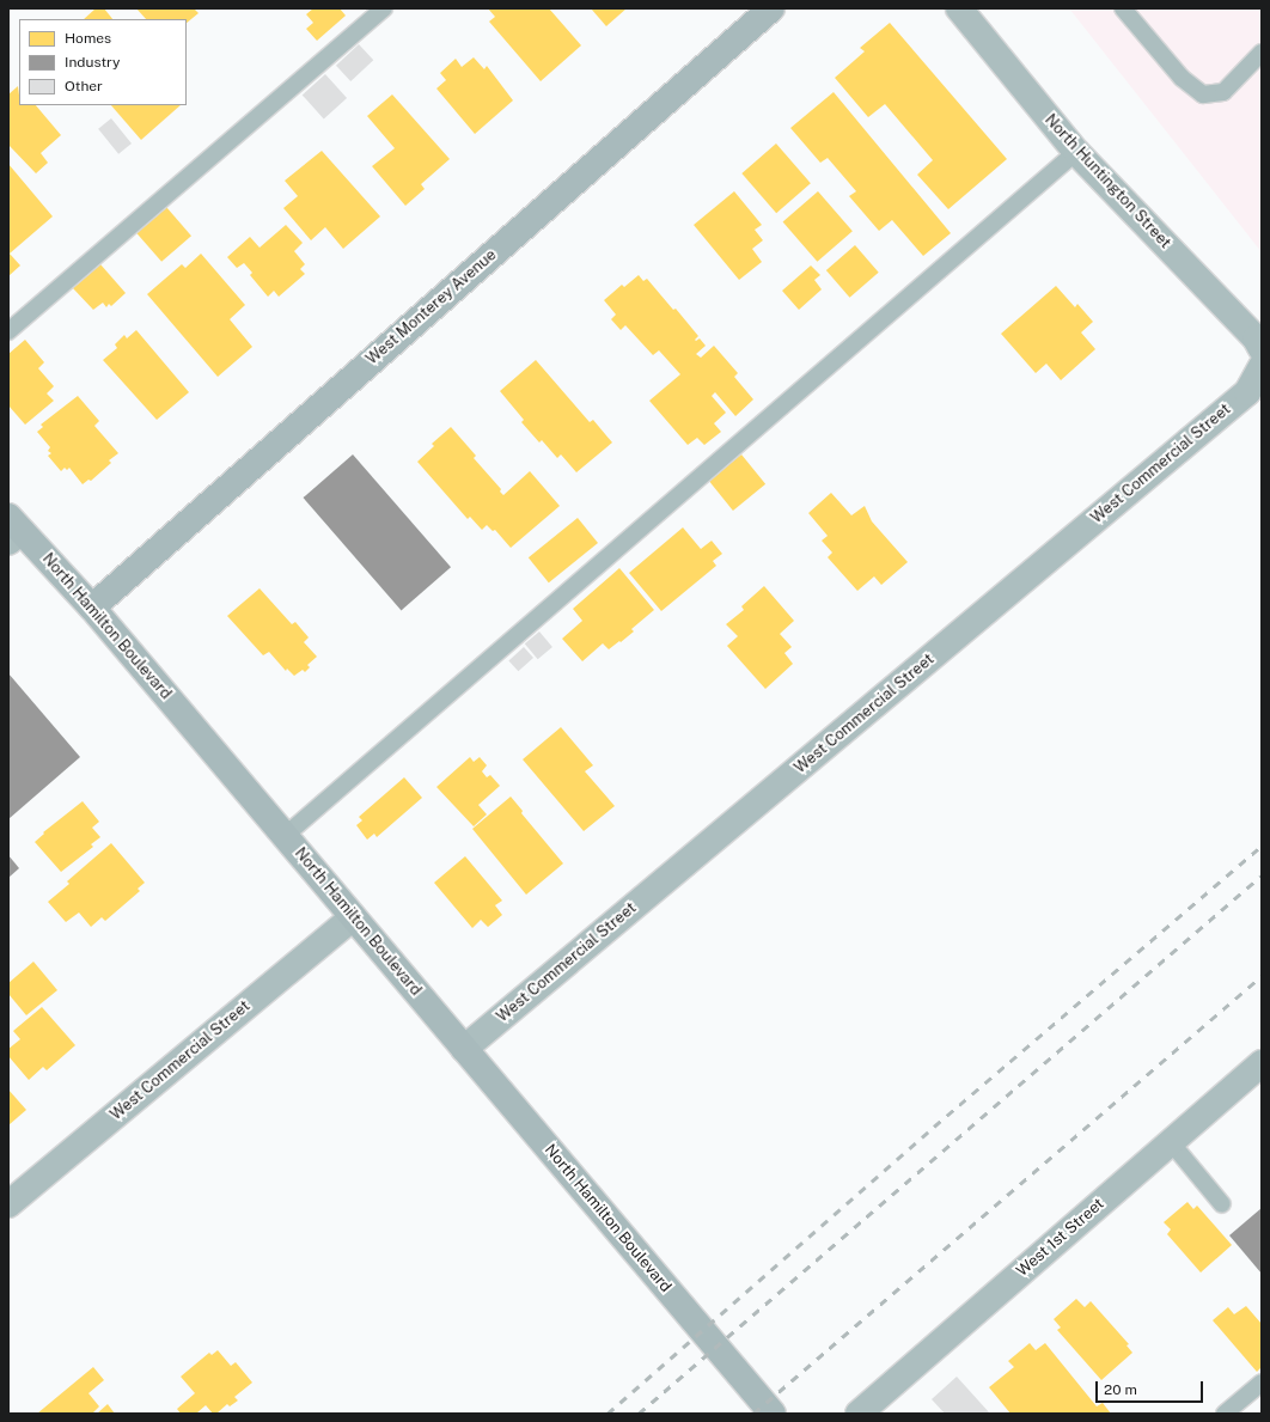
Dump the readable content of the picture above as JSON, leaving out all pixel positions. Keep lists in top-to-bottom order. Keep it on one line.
{"streets":{"street":["North Huntington Street","West Monterey Avenue","West Commercial Street","North Hamilton Boulevard","West 1st Street"]},"crossings":[["North Huntington Street","West Commercial Street"],["West Monterey Avenue","North Hamilton Boulevard"],["West Commercial Street","North Hamilton Boulevard"]],"legend":["Homes","Industry","Other"],"scale_bar":"20 m"}
